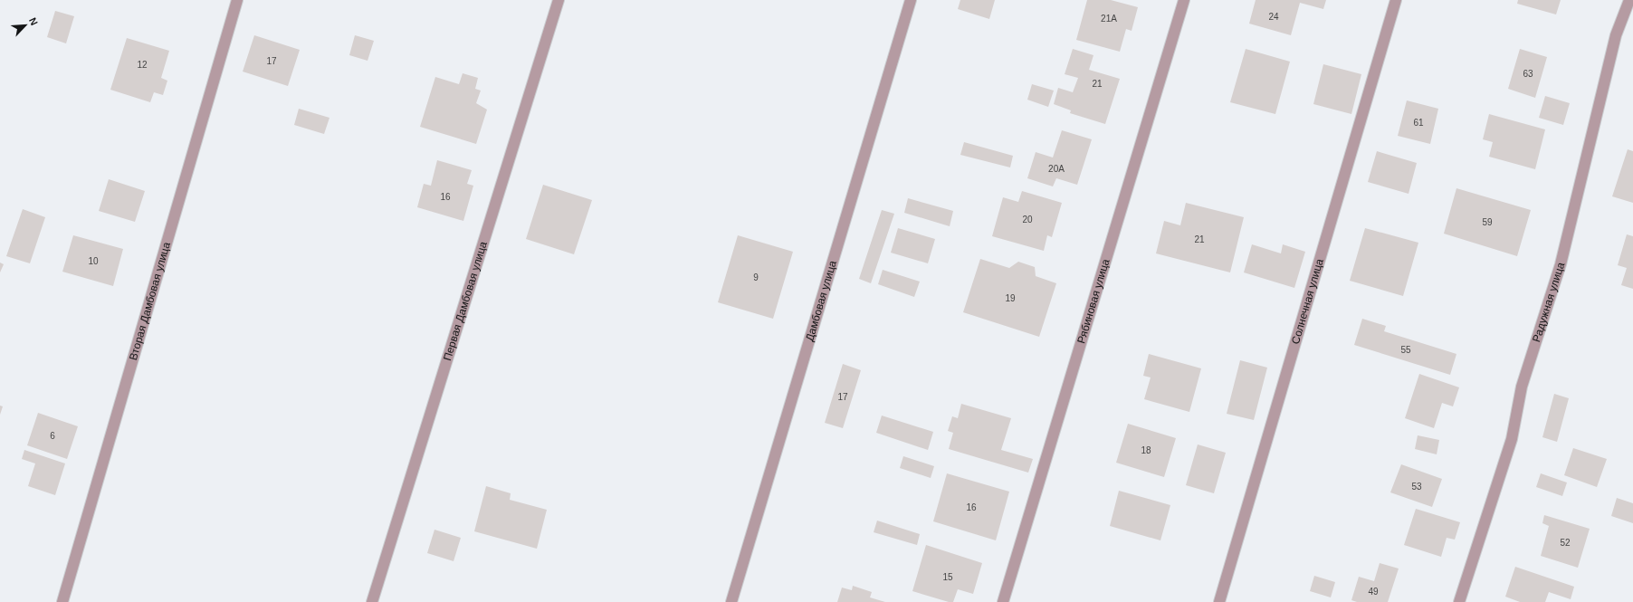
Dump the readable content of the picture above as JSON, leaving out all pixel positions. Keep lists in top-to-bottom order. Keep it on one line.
{"streets":{"street":["Вторая Дамбовая улица","Первая Дамбовая улица","Дамбовая улица","Рябиновая улица","Солнечная улица","Радужная улица"]},"house_numbers":["24","21А","17","12","63","21","61","20А","16","20","59","21","10","9","19","55","17","6","18","53","16","52","15","49"],"north":"top right"}
